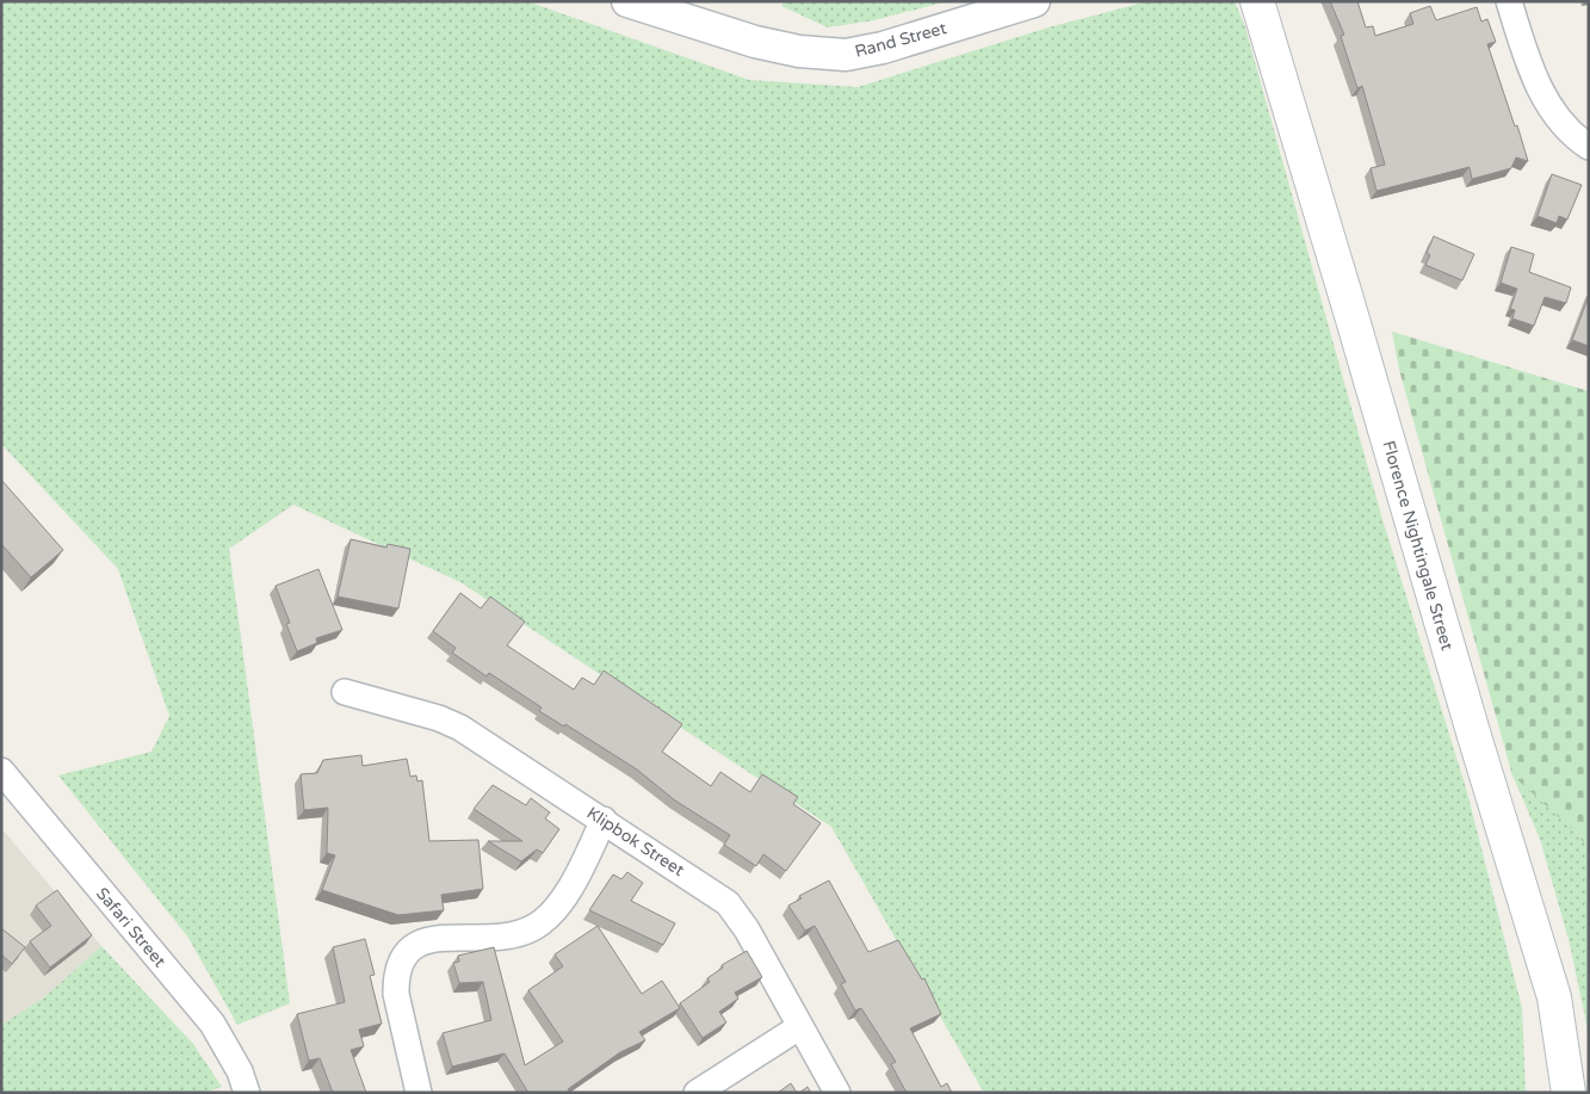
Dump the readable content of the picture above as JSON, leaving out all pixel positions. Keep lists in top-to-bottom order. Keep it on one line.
{"streets":{"main road":["Florence Nightingale Street"],"street":["Rand Street","Klipbok Street","Safari Street"]}}
